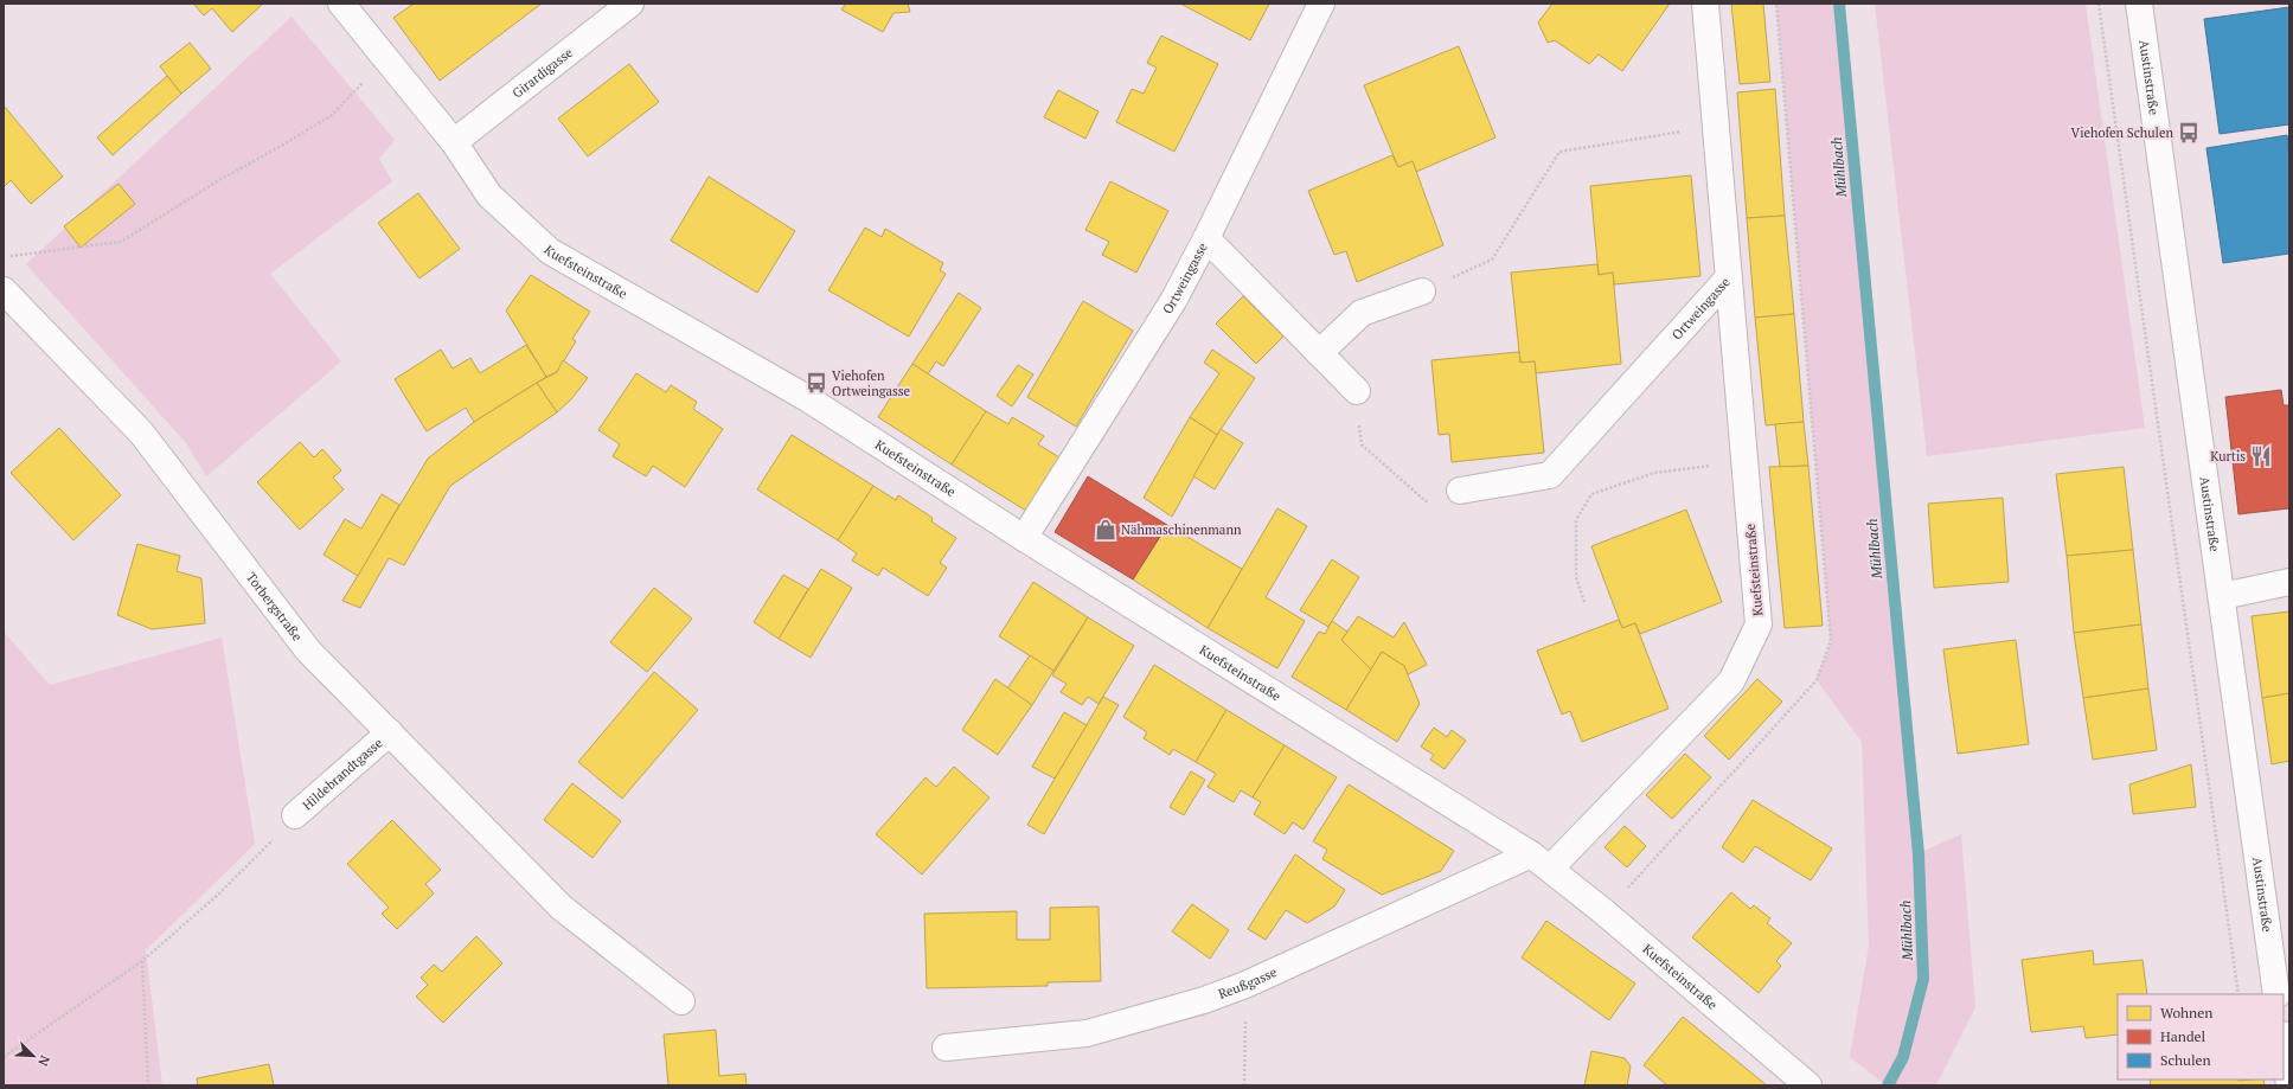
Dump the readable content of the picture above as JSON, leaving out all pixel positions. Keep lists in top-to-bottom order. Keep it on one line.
{"streets":{"street":["Girardigasse","Austinstraße","Kuefsteinstraße","Ortweingasse","Torbergstraße","Hildebrandtgasse","Reußgasse"]},"crossings":[["Girardigasse","Kuefsteinstraße"],["Kuefsteinstraße","Ortweingasse"],["Kuefsteinstraße","Reußgasse"],["Torbergstraße","Hildebrandtgasse"]],"water":["Mühlbach"],"places":{"bus stop":["Viehofen Schulen","Viehofen Ortweingasse"],"restaurant":["Kurtis"],"shop":["Nähmaschinenmann"]},"legend":["Wohnen","Handel","Schulen"],"north":"bottom right"}
